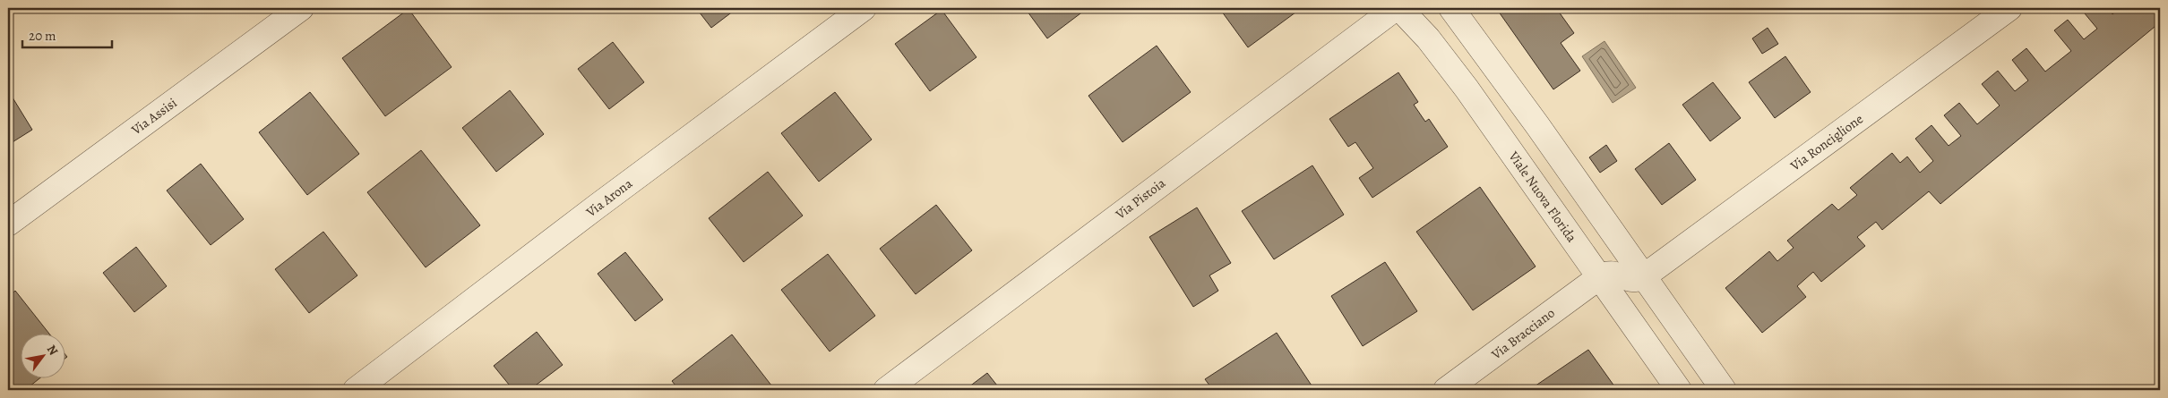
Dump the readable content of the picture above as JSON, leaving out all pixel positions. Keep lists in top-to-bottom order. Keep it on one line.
{"streets":{"street":["Via Assisi","Via Ronciglione","Viale Nuova Florida","Via Arona","Via Pistoia","Via Bracciano"]},"crossings":[["Viale Nuova Florida","Via Bracciano"]],"scale_bar":"20 m","north":"top right"}
